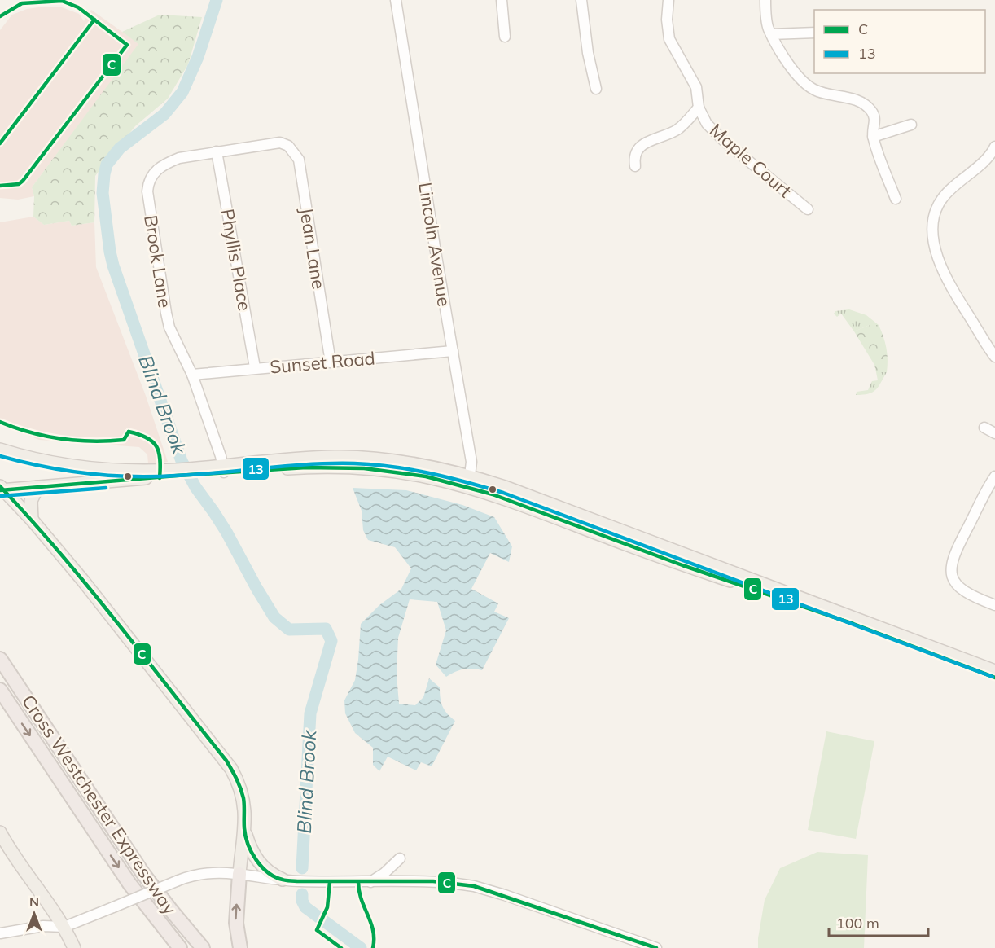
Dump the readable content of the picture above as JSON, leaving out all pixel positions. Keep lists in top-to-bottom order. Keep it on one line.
{"streets":{"highway":["Cross Westchester Expressway"],"street":["Maple Court","Lincoln Avenue","Jean Lane","Phyllis Place","Brook Lane","Sunset Road"]},"crossings":[["Lincoln Avenue","Sunset Road"],["Jean Lane","Brook Lane"],["Jean Lane","Sunset Road"],["Phyllis Place","Brook Lane"],["Phyllis Place","Sunset Road"],["Brook Lane","Sunset Road"]],"water":["Blind Brook"],"lines":["transit line C","transit line 13"],"legend":["C","13"],"scale_bar":"100 m","north":"top"}
